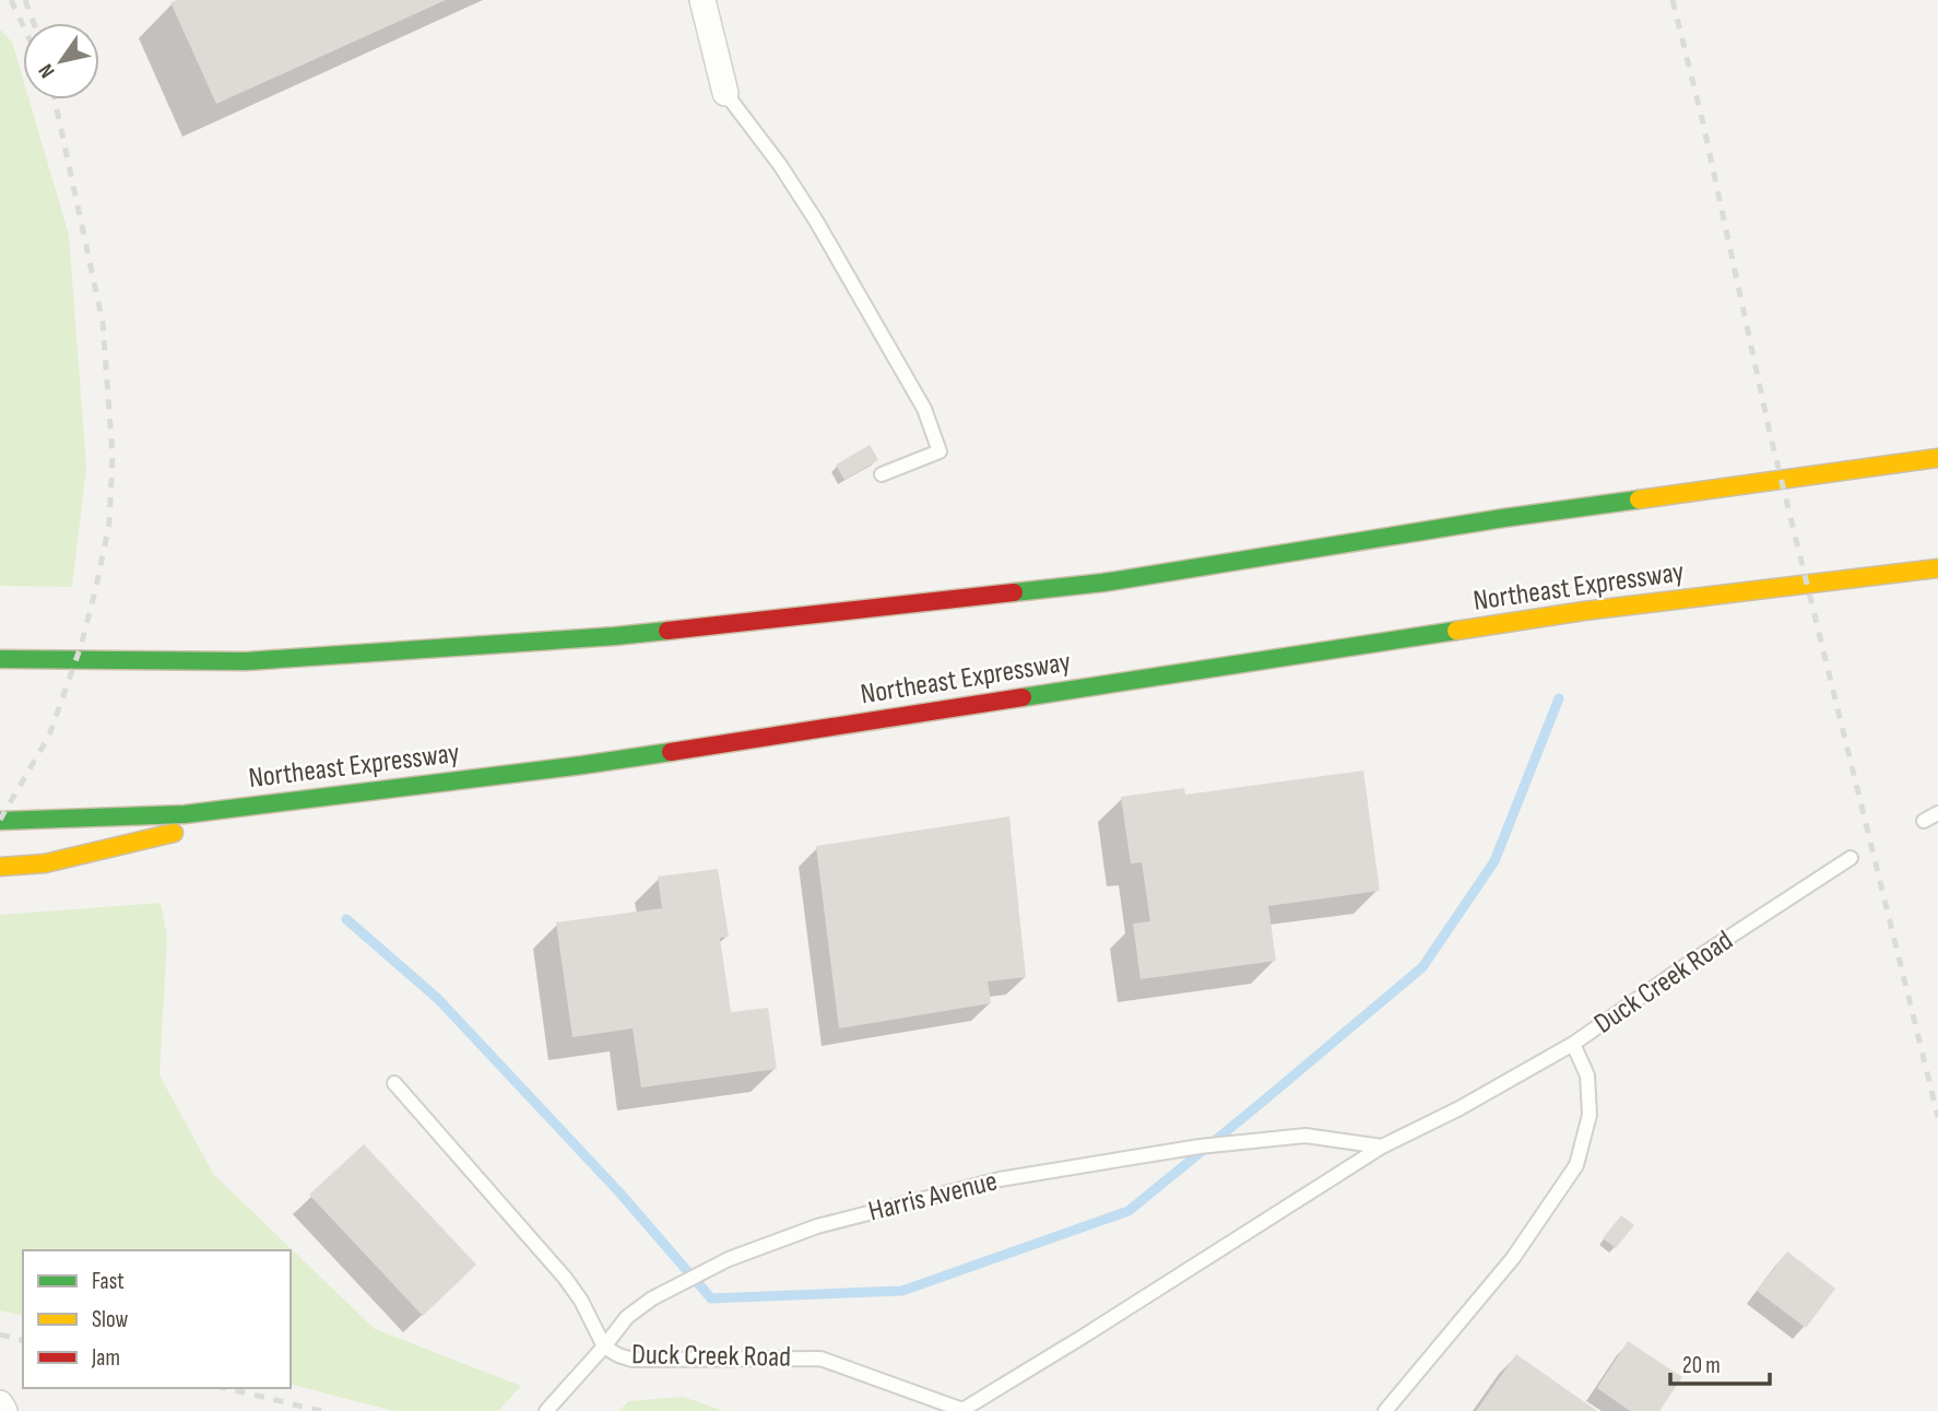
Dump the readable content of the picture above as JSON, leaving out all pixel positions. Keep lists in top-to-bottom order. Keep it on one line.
{"streets":{"highway":["Northeast Expressway"],"lane":["Duck Creek Road","Harris Avenue"]},"crossings":[["Duck Creek Road","Harris Avenue"]],"legend":["Fast","Slow","Jam"],"scale_bar":"20 m","north":"bottom left"}
